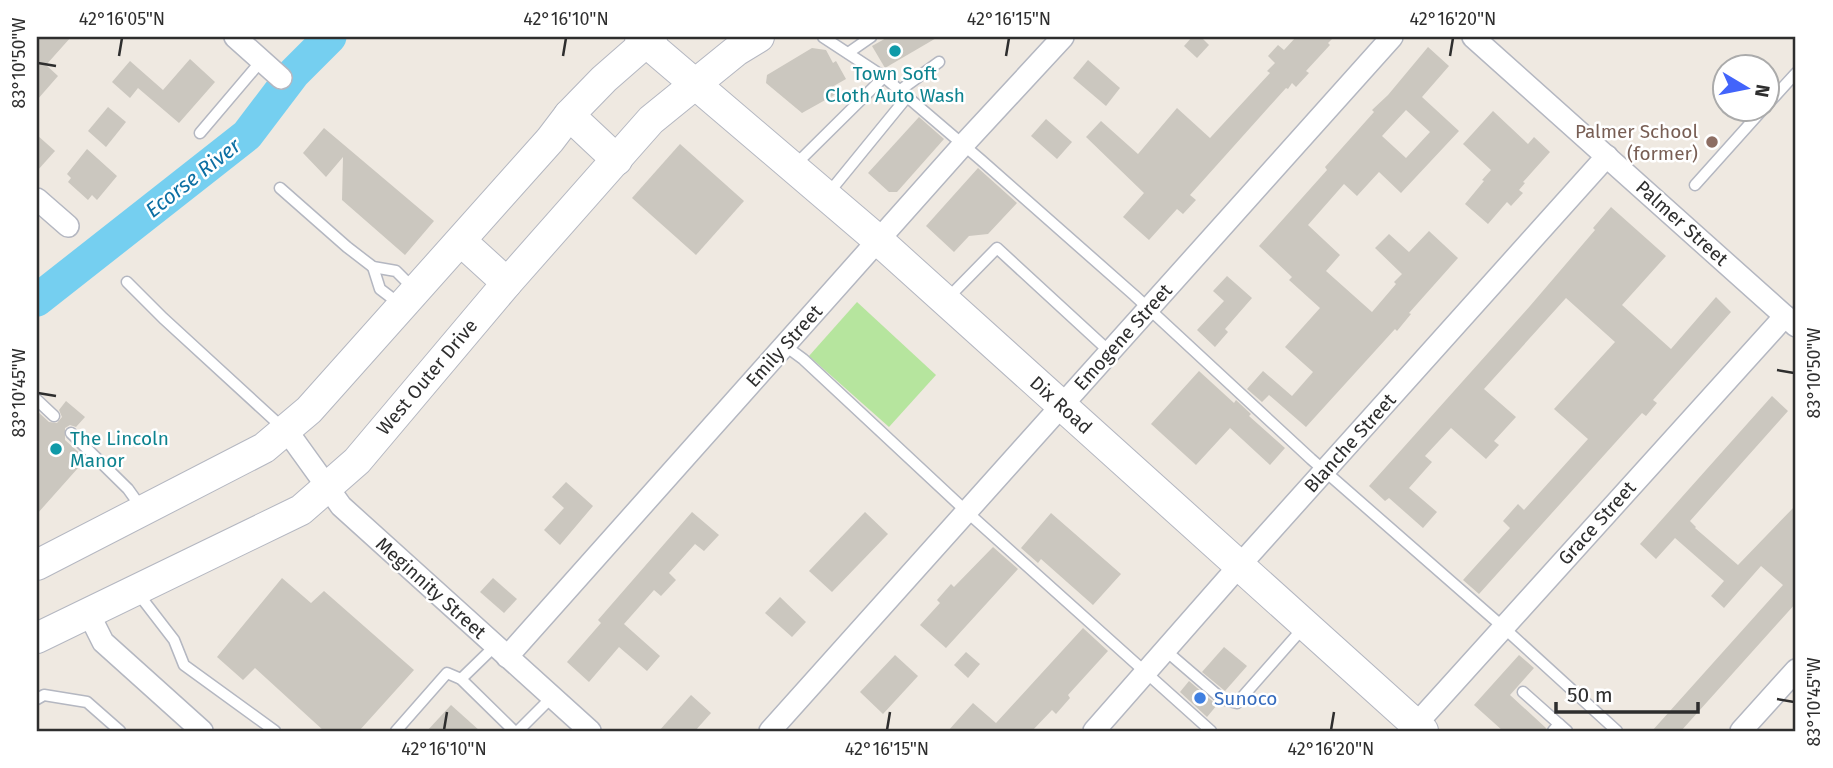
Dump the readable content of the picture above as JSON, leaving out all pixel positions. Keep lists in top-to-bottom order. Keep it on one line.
{"streets":{"main road":["West Outer Drive","Dix Road"],"street":["Palmer Street","Emogene Street","Emily Street","Blanche Street","Grace Street","Meginnity Street"]},"crossings":[["Palmer Street","Blanche Street"],["Palmer Street","Grace Street"],["Emogene Street","Dix Road"],["Emily Street","Dix Road"],["Emily Street","Meginnity Street"],["West Outer Drive","Dix Road"],["West Outer Drive","Meginnity Street"],["Dix Road","Blanche Street"],["Dix Road","Grace Street"]],"water":["Ecorse River"],"places":["Town Soft Cloth Auto Wash","Palmer School (former)","The Lincoln Manor","Sunoco"],"scale_bar":"50 m","north":"right","coordinates":["42°16'05\"N","42°16'10\"N","42°16'15\"N","42°16'20\"N","83°10'50\"W","83°10'45\"W"]}
